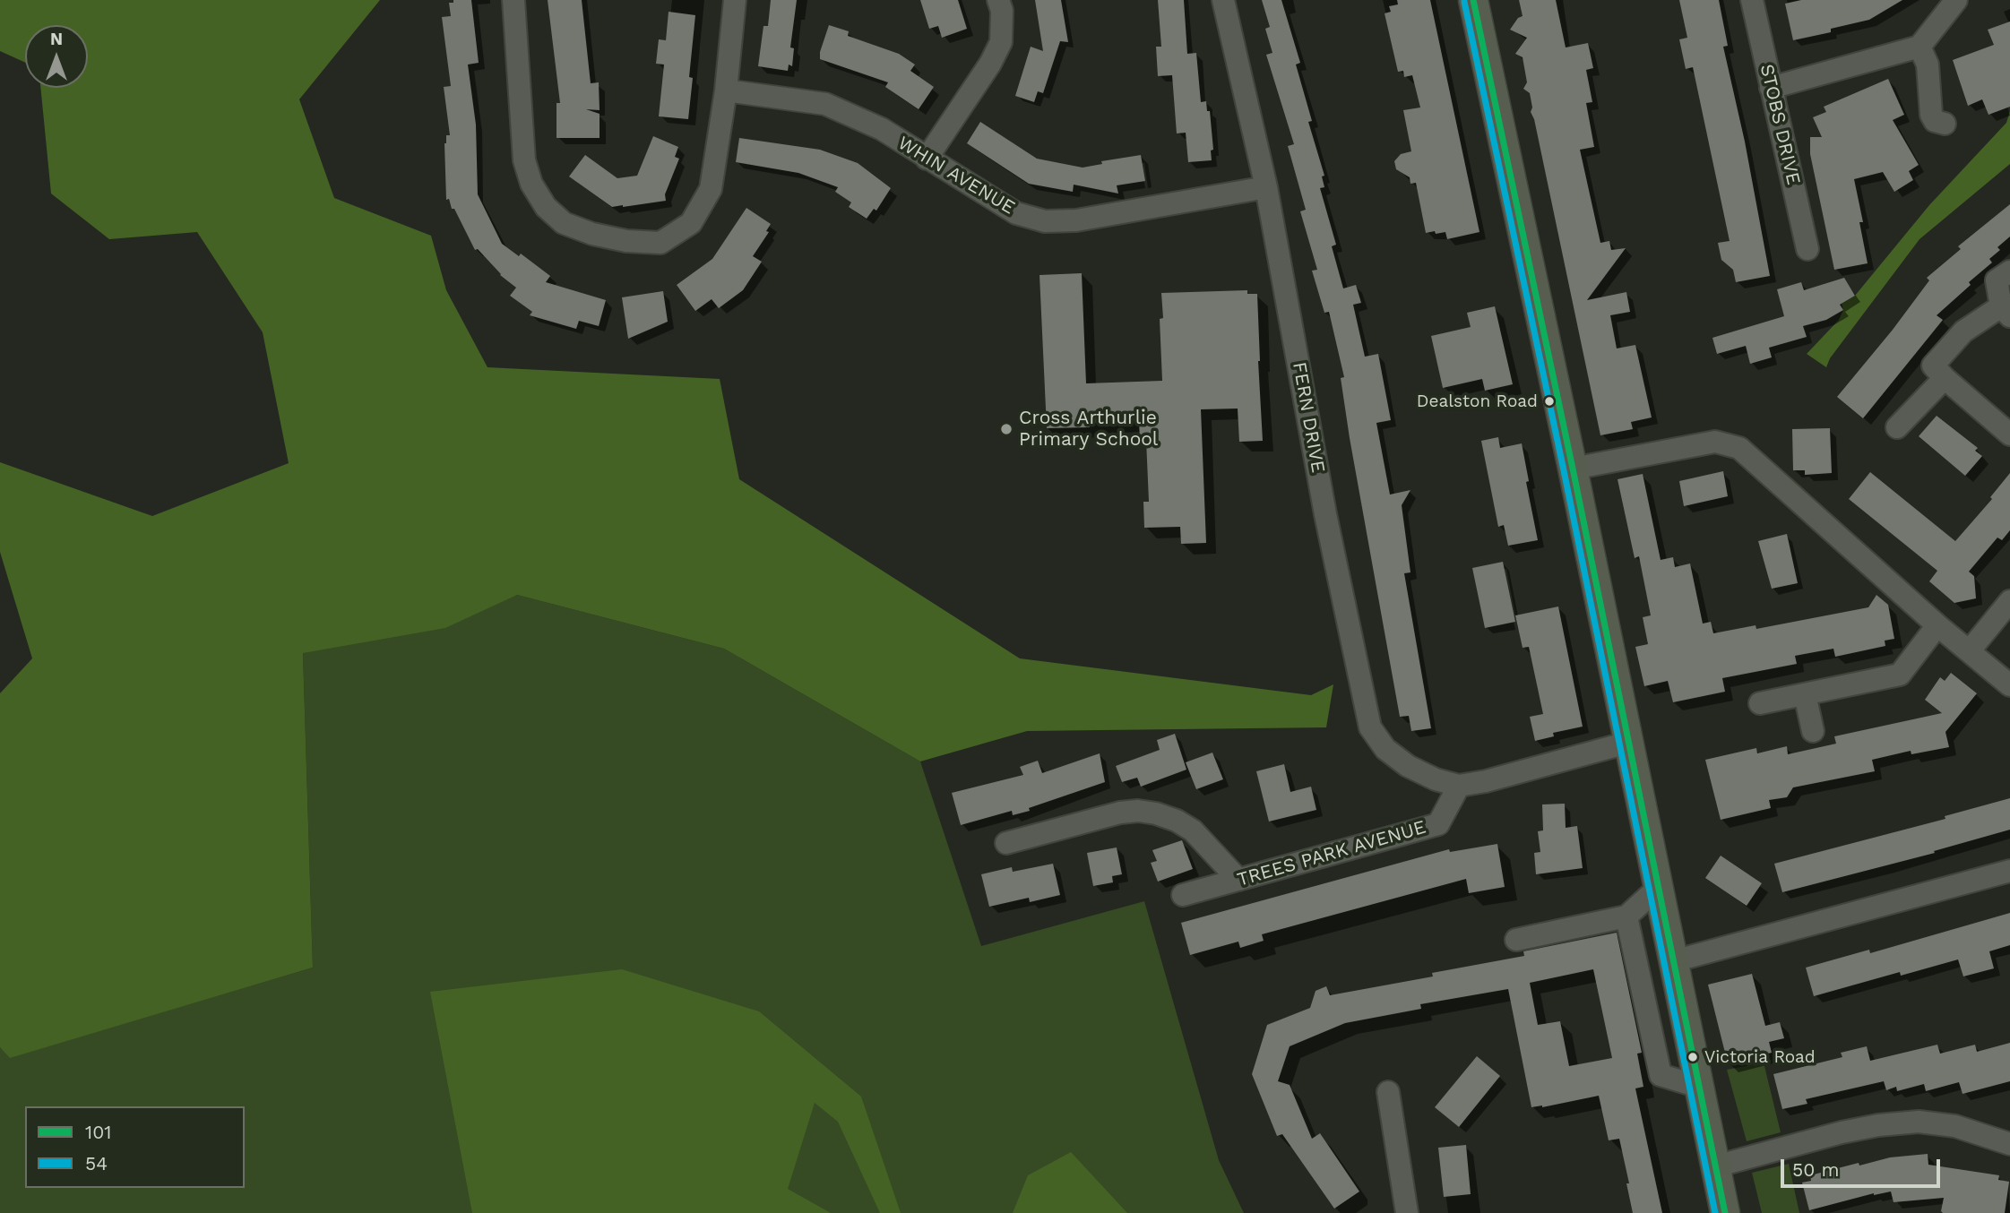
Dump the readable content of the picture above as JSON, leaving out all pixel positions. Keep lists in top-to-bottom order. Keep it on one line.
{"streets":{"street":["STOBS DRIVE","WHIN AVENUE","FERN DRIVE","TREES PARK AVENUE"]},"crossings":[["WHIN AVENUE","FERN DRIVE"],["FERN DRIVE","TREES PARK AVENUE"]],"places":["Dealston Road","Cross Arthurlie Primary School","Victoria Road"],"lines":["transit line 101","transit line 54"],"legend":["101","54"],"scale_bar":"50 m","north":"top"}
